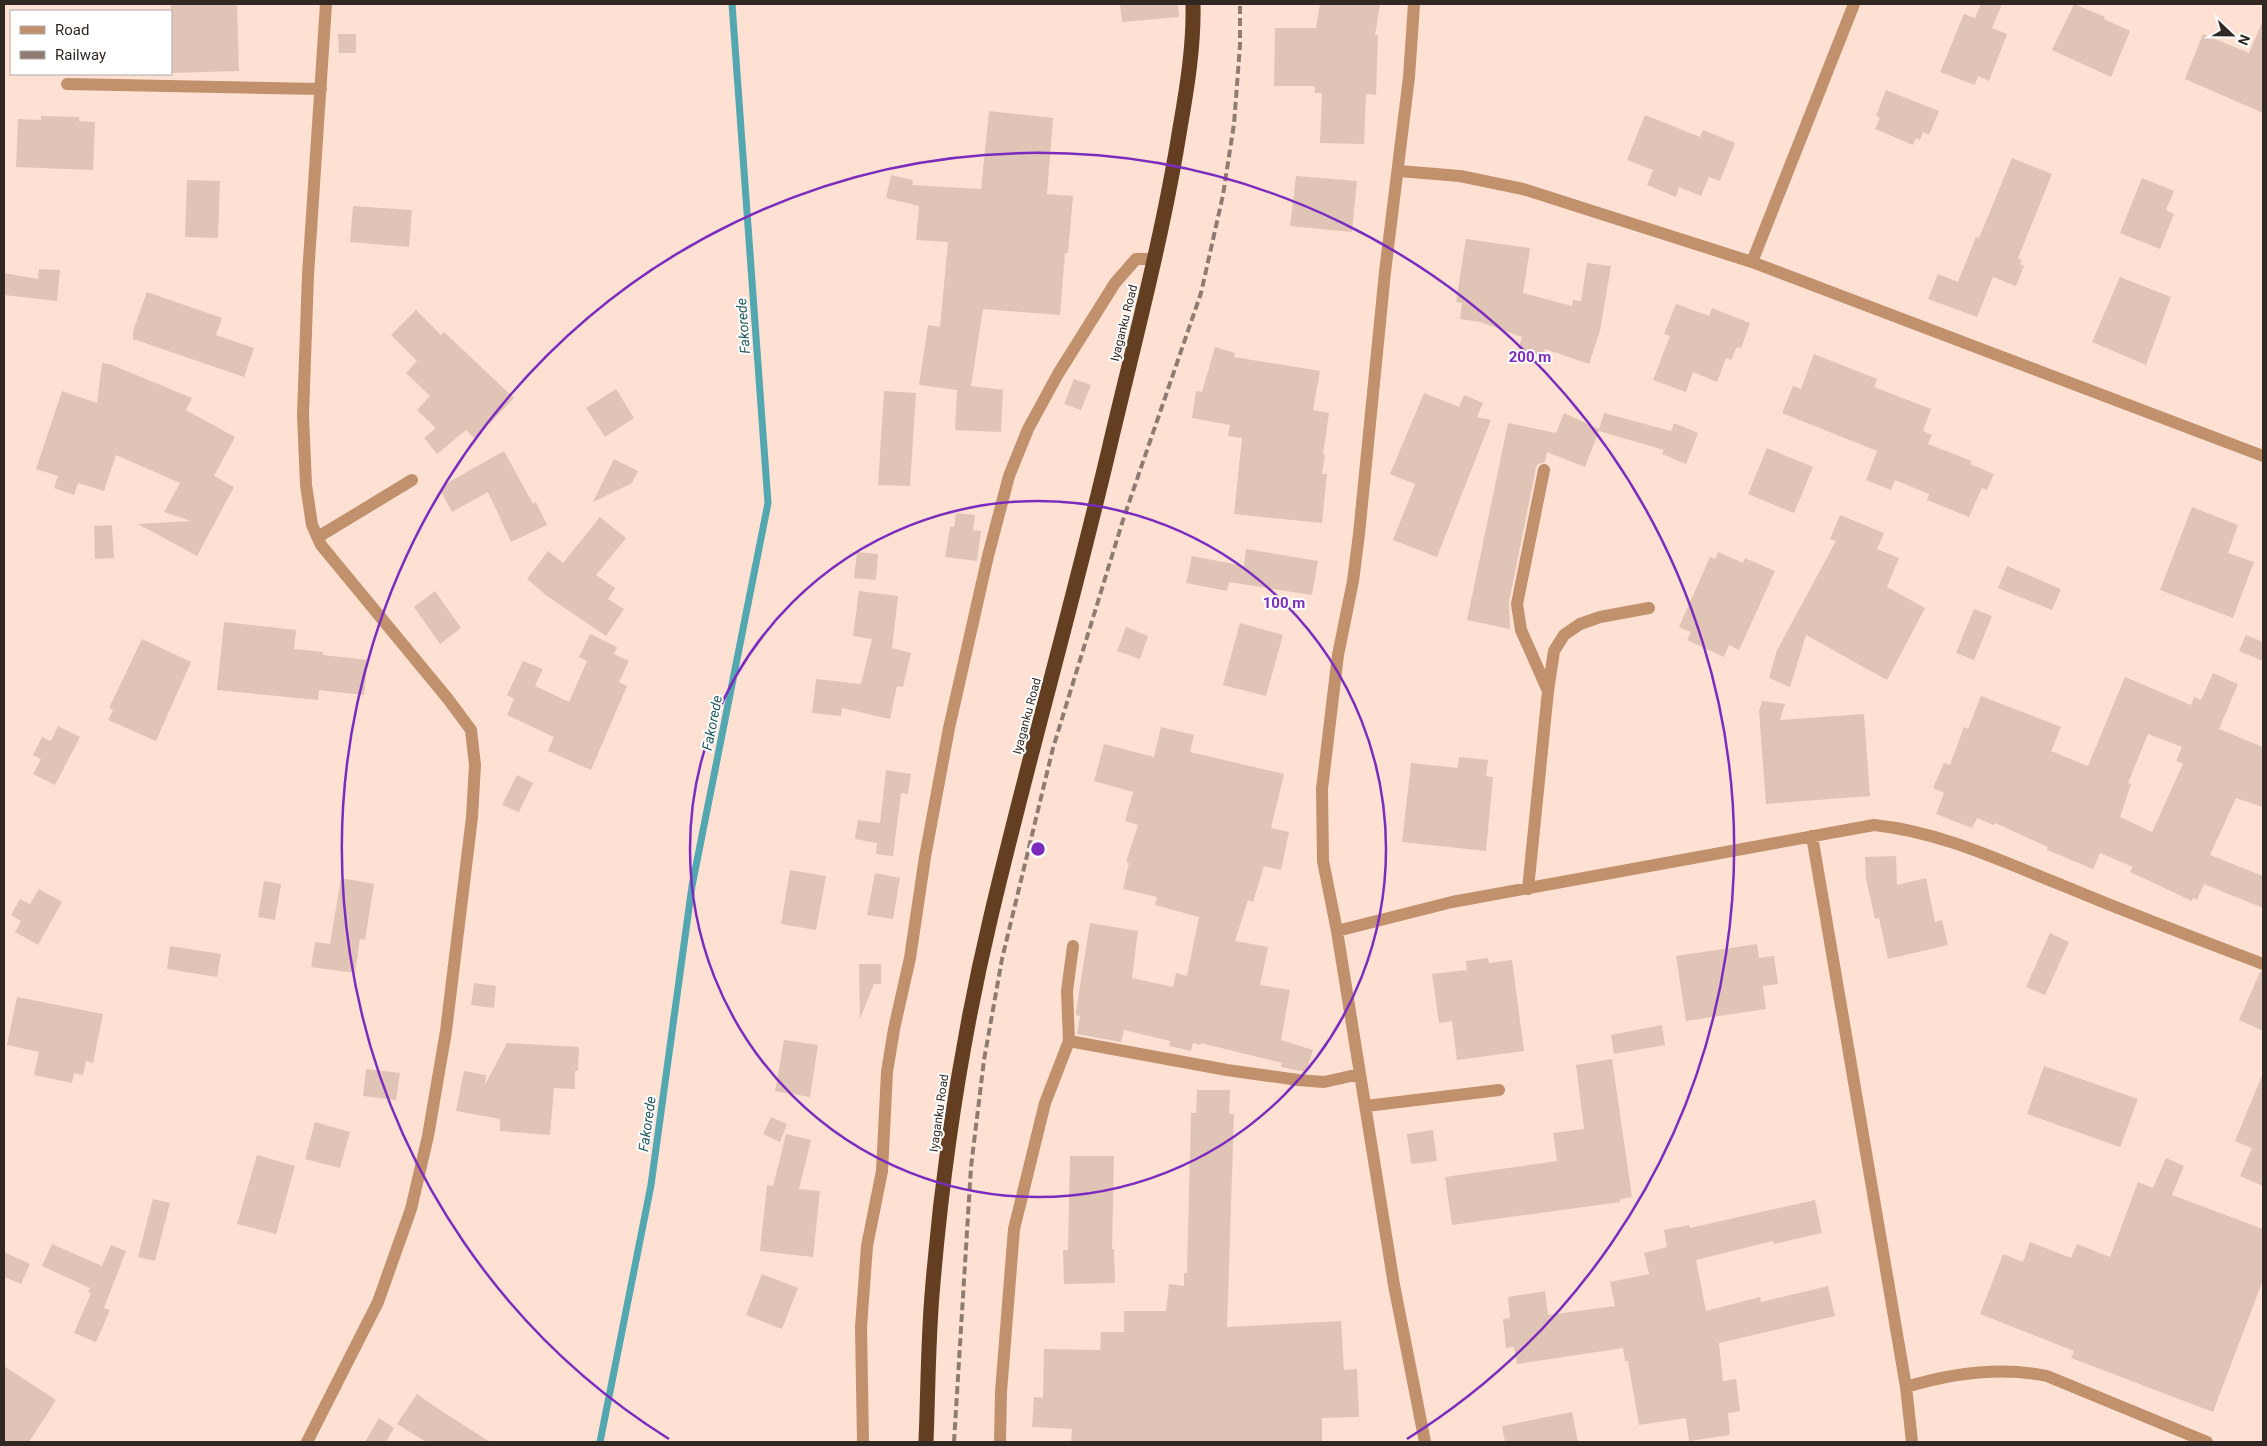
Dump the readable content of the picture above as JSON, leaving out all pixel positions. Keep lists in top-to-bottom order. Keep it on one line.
{"streets":{"highway":["Iyaganku Road"]},"water":["Fakorede"],"legend":["Road","Railway"],"north":"right","rings":["200 m","100 m"]}
